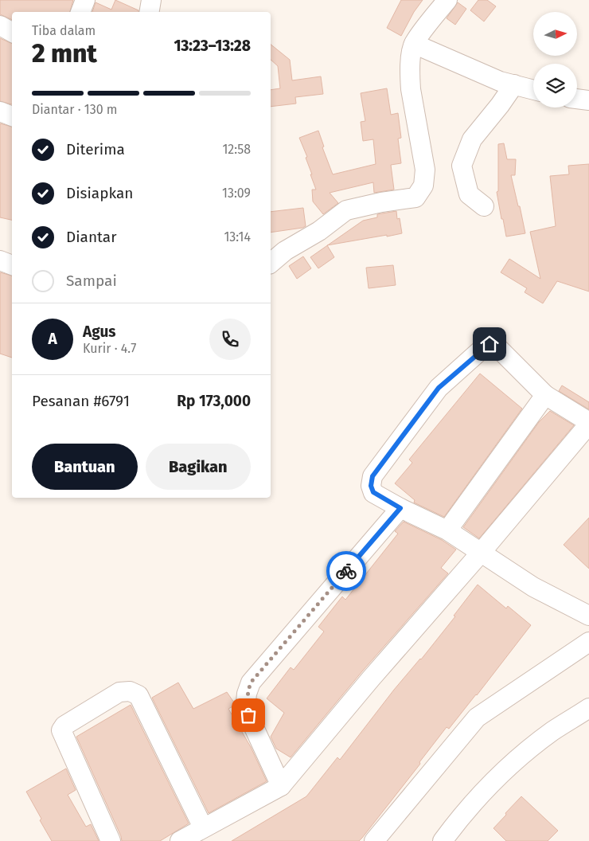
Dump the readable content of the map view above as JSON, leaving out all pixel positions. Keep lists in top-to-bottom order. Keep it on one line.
{"north":"right","page":{"heading":["2 mnt","Tiba dalam","13:23–13:28"],"panel":["Agus","Kurir · 4.7","Pesanan #6791","Rp 173,000"],"bar":"Diantar · 130 m","list":[["Diterima","12:58"],["Disiapkan","13:09"],["Diantar","13:14"],"Sampai"],"round":"A","buttons":["Bantuan","Bagikan"]}}
